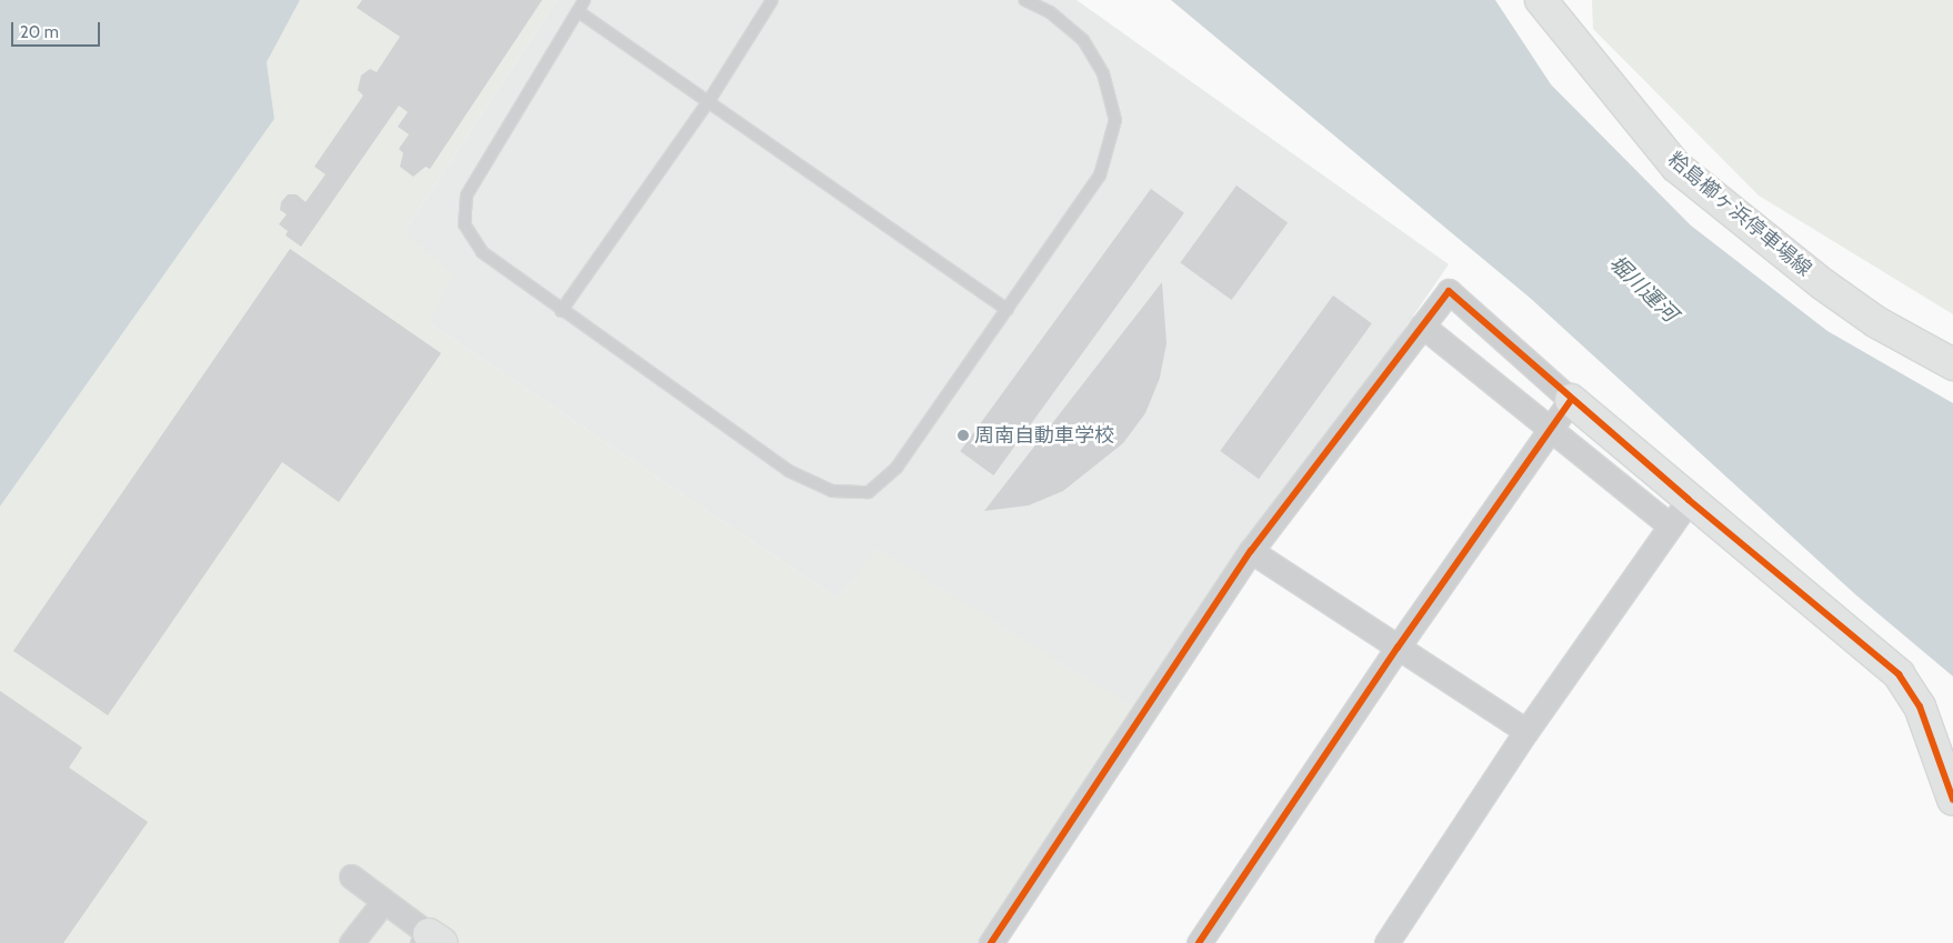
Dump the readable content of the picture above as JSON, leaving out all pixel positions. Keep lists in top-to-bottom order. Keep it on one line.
{"streets":{"street":["粭島櫛ヶ浜停車場線"]},"water":["堀川運河"],"places":["周南自動車学校"],"scale_bar":"20 m"}
